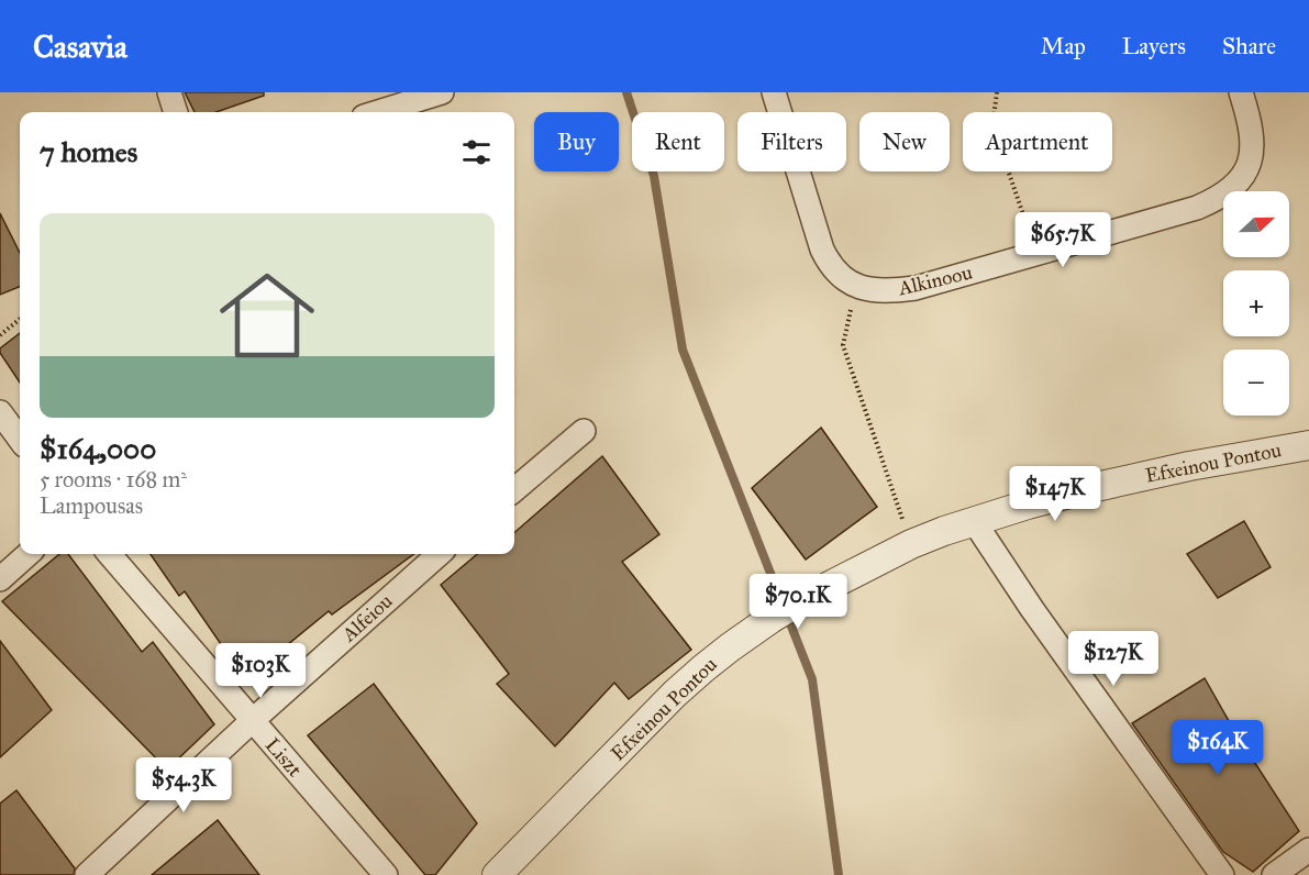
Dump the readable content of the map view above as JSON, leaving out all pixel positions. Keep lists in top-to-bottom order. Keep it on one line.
{"streets":{"street":["Alkinoou","Efxeinou Pontou","Alfeiou","Liszt"]},"crossings":[["Alfeiou","Liszt"]],"north":"right","page":{"header":"Casavia","nav":["Map","Layers","Share"],"chip":["Buy","Rent","Filters","New","Apartment"],"heading":"7 homes","map_buttons":["+","−"],"list":[{"name":"$164,000","note":"5 rooms · 168 m² · Lampousas"}],"price":["$65.7K","$147K","$70.1K","$127K","$103K","$164K","$54.3K"]}}
